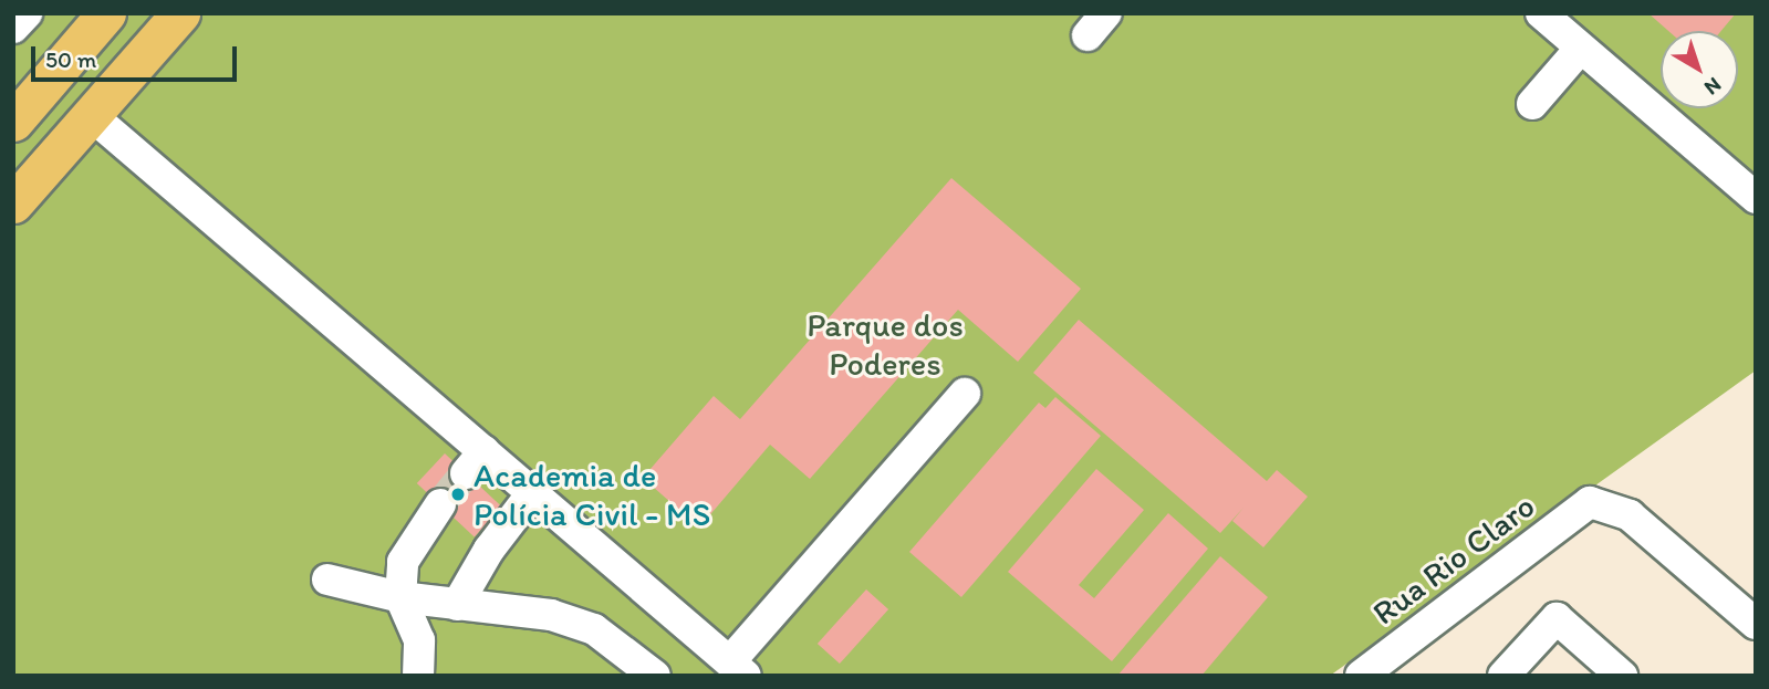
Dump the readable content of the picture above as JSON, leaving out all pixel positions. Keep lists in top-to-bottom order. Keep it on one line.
{"streets":{"street":["Rua Rio Claro"]},"parks":["Parque dos Poderes"],"places":["Academia de Polícia Civil - MS"],"scale_bar":"50 m","north":"bottom right"}
